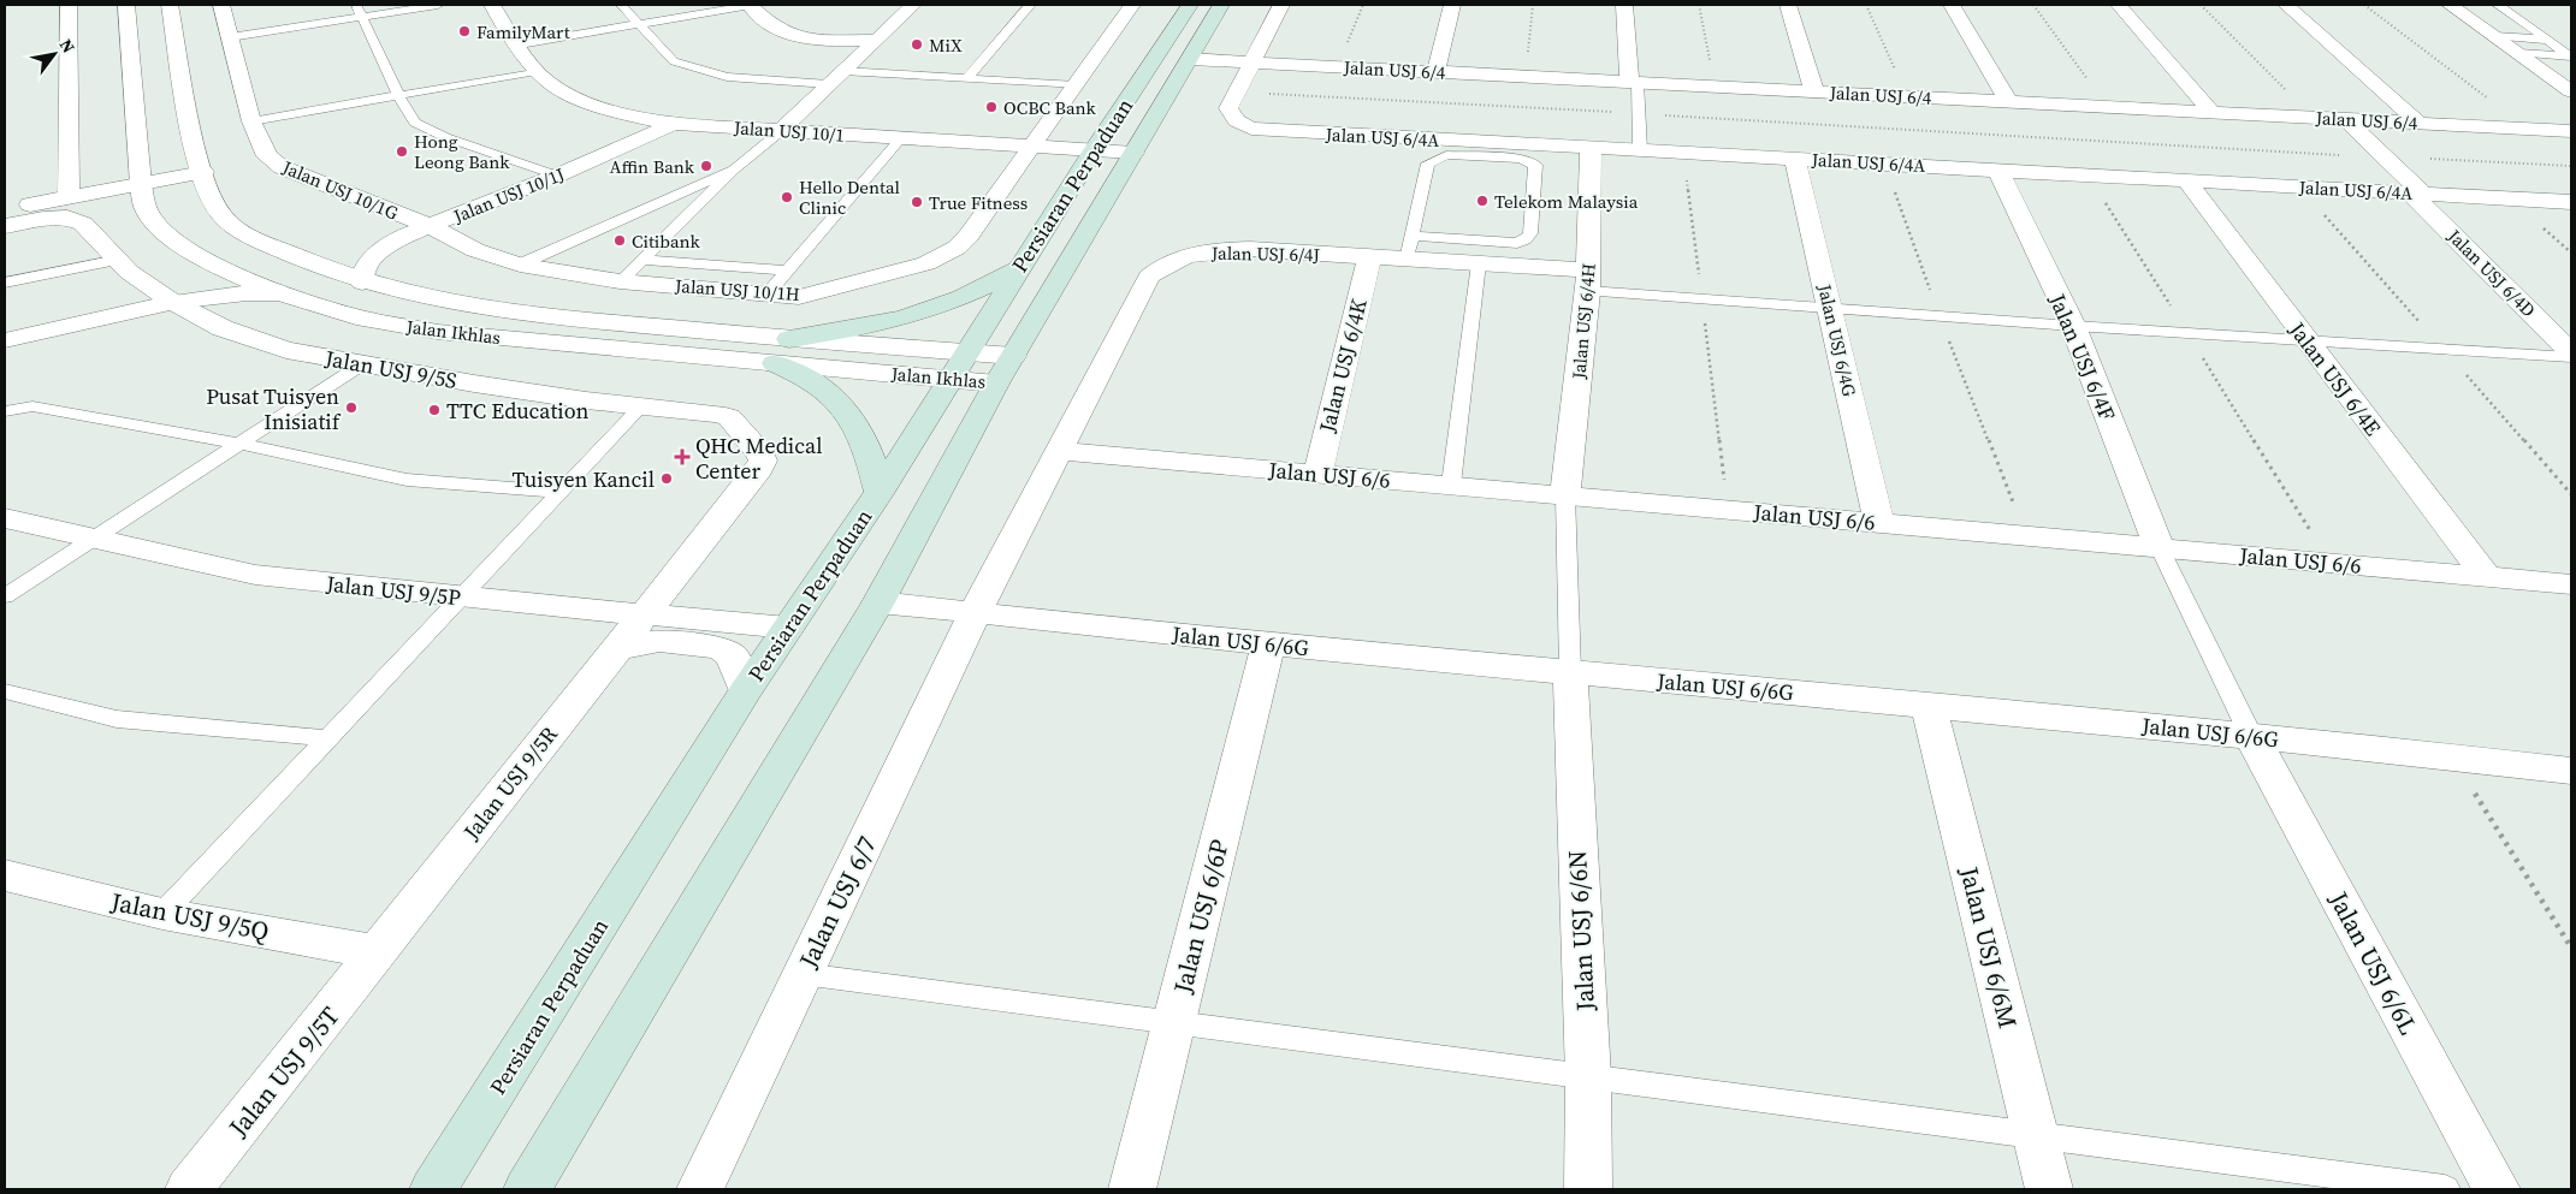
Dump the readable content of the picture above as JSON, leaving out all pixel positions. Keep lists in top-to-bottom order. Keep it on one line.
{"streets":{"main road":["Persiaran Perpaduan"],"street":["Jalan USJ 6/4","Jalan USJ 10/1","Jalan USJ 6/4A","Jalan USJ 10/1G","Jalan USJ 10/1J","Jalan USJ 6/4J","Jalan USJ 6/4D","Jalan USJ 10/1H","Jalan USJ 6/4H","Jalan Ikhlas","Jalan USJ 6/4G","Jalan USJ 6/4F","Jalan USJ 6/4K","Jalan USJ 9/5S","Jalan USJ 6/4E","Jalan USJ 6/6","Jalan USJ 9/5P","Jalan USJ 6/6G","Jalan USJ 9/5R","Jalan USJ 6/7","Jalan USJ 9/5Q","Jalan USJ 6/6P","Jalan USJ 6/6N","Jalan USJ 6/6M","Jalan USJ 6/6L","Jalan USJ 9/5T"]},"crossings":[["Jalan USJ 6/4","Jalan USJ 6/4A"],["Jalan USJ 6/4","Persiaran Perpaduan"],["Jalan USJ 6/4","Jalan USJ 6/4D"],["Jalan USJ 10/1","Persiaran Perpaduan"],["Jalan USJ 10/1","Jalan USJ 10/1J"],["Jalan USJ 10/1","Jalan USJ 10/1H"],["Jalan USJ 6/4A","Jalan USJ 6/4D"],["Jalan USJ 6/4A","Jalan USJ 6/4H"],["Jalan USJ 6/4A","Jalan USJ 6/4G"],["Jalan USJ 6/4A","Jalan USJ 6/4F"],["Jalan USJ 6/4A","Jalan USJ 6/4E"],["Persiaran Perpaduan","Jalan Ikhlas"],["Persiaran Perpaduan","Jalan USJ 9/5P"],["Persiaran Perpaduan","Jalan USJ 6/6G"],["Jalan USJ 10/1G","Jalan USJ 10/1J"],["Jalan USJ 10/1G","Jalan USJ 10/1H"],["Jalan USJ 10/1J","Jalan USJ 10/1H"],["Jalan USJ 10/1J","Jalan Ikhlas"],["Jalan USJ 6/4J","Jalan USJ 6/4H"],["Jalan USJ 6/4J","Jalan USJ 6/4K"],["Jalan USJ 6/4J","Jalan USJ 6/6"],["Jalan USJ 6/4J","Jalan USJ 6/6G"],["Jalan USJ 6/4J","Jalan USJ 6/7"],["Jalan USJ 6/4H","Jalan USJ 6/6"],["Jalan USJ 6/4G","Jalan USJ 6/6"],["Jalan USJ 6/4F","Jalan USJ 6/6"],["Jalan USJ 6/4K","Jalan USJ 6/6"],["Jalan USJ 9/5S","Jalan USJ 9/5P"],["Jalan USJ 9/5S","Jalan USJ 9/5R"],["Jalan USJ 6/4E","Jalan USJ 6/6"],["Jalan USJ 9/5P","Jalan USJ 9/5R"],["Jalan USJ 6/6G","Jalan USJ 6/7"],["Jalan USJ 6/6G","Jalan USJ 6/6P"],["Jalan USJ 6/6G","Jalan USJ 6/6N"],["Jalan USJ 6/6G","Jalan USJ 6/6M"],["Jalan USJ 6/6G","Jalan USJ 6/6L"],["Jalan USJ 9/5R","Jalan USJ 9/5Q"],["Jalan USJ 9/5R","Jalan USJ 9/5T"],["Jalan USJ 9/5Q","Jalan USJ 9/5T"]],"places":{"other":["FamilyMart","MiX","OCBC Bank","Hong Leong Bank","Affin Bank","Hello Dental Clinic","Telekom Malaysia","True Fitness","Citibank","Pusat Tuisyen Inisiatif","TTC Education","Tuisyen Kancil"],"health":["QHC Medical Center"]},"north":"top right"}
